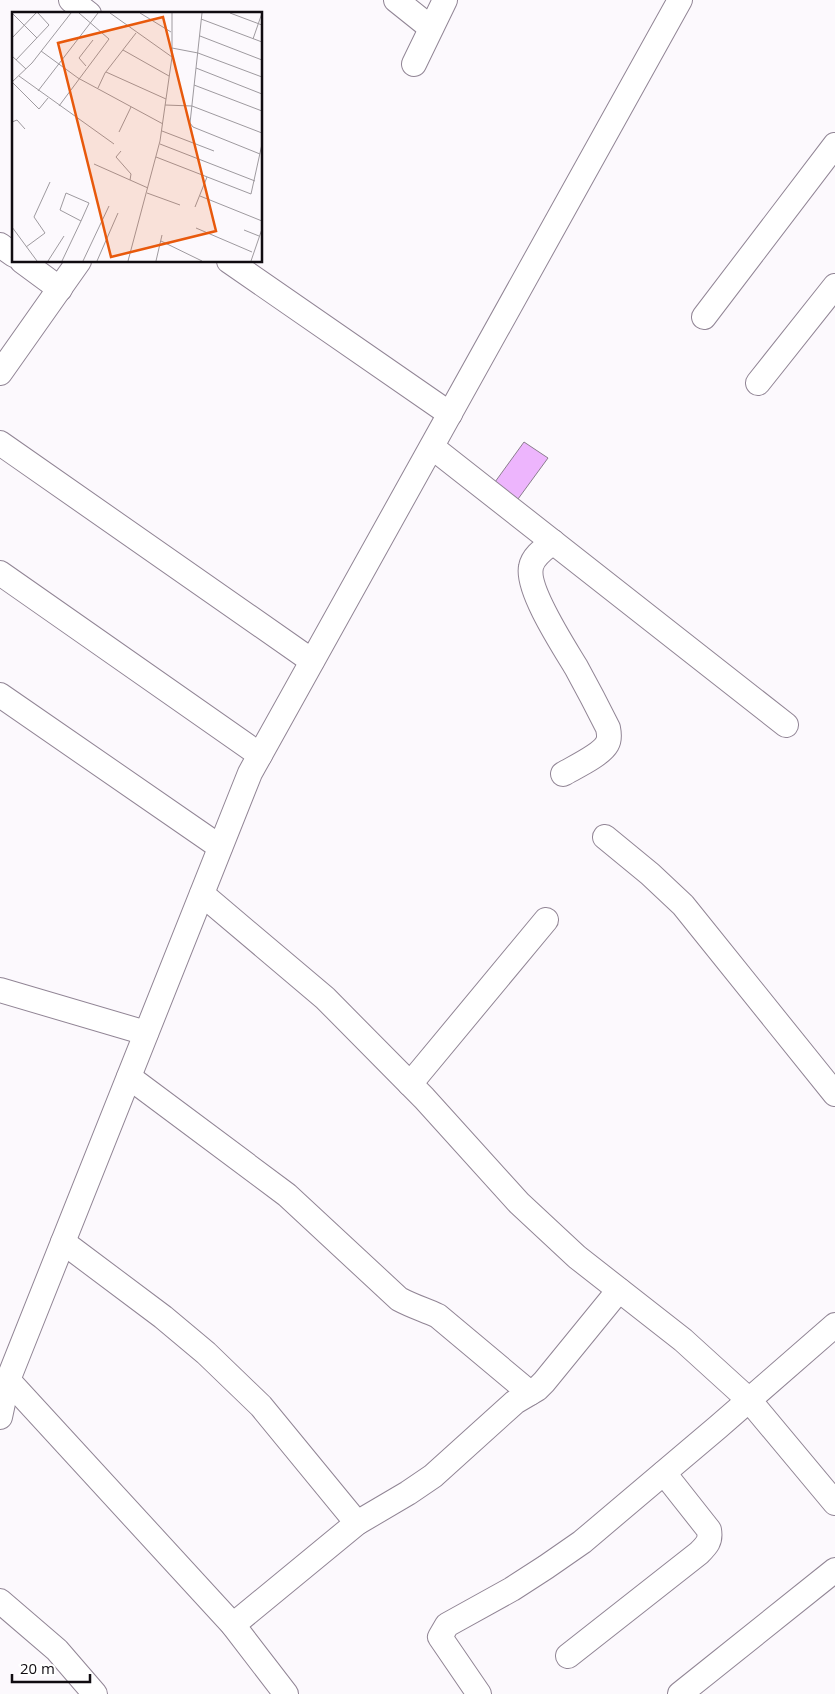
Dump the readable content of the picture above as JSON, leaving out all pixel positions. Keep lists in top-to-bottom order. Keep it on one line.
{"scale_bar":"20 m"}
